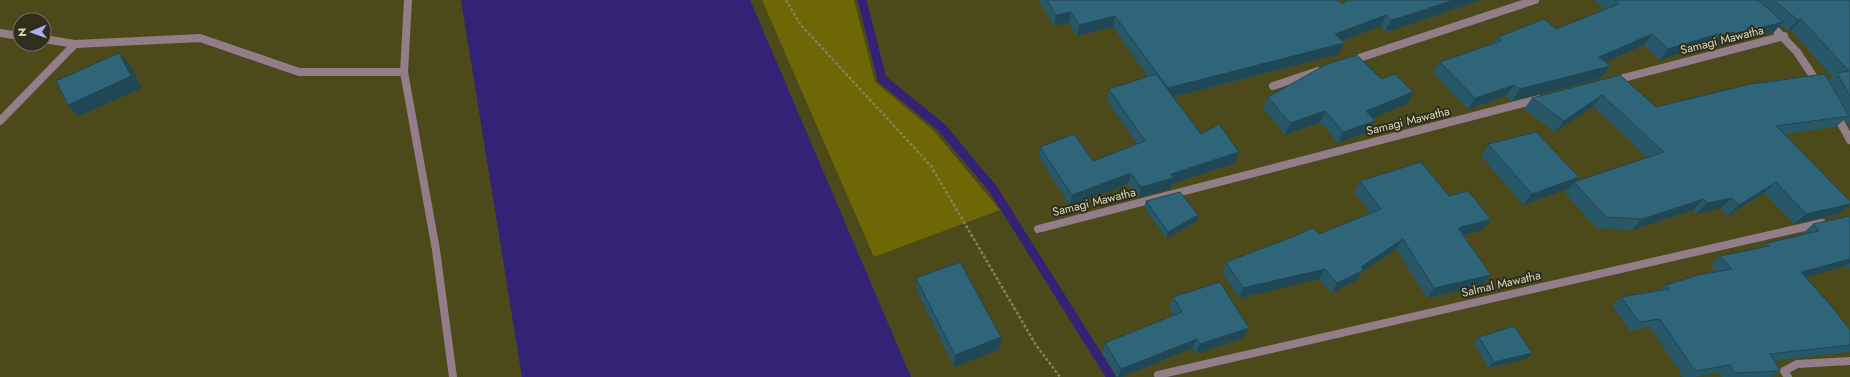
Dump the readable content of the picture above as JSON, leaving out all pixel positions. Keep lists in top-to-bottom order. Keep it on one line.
{"streets":{"street":["Samagi Mawatha","Salmal Mawatha"]},"north":"left"}
